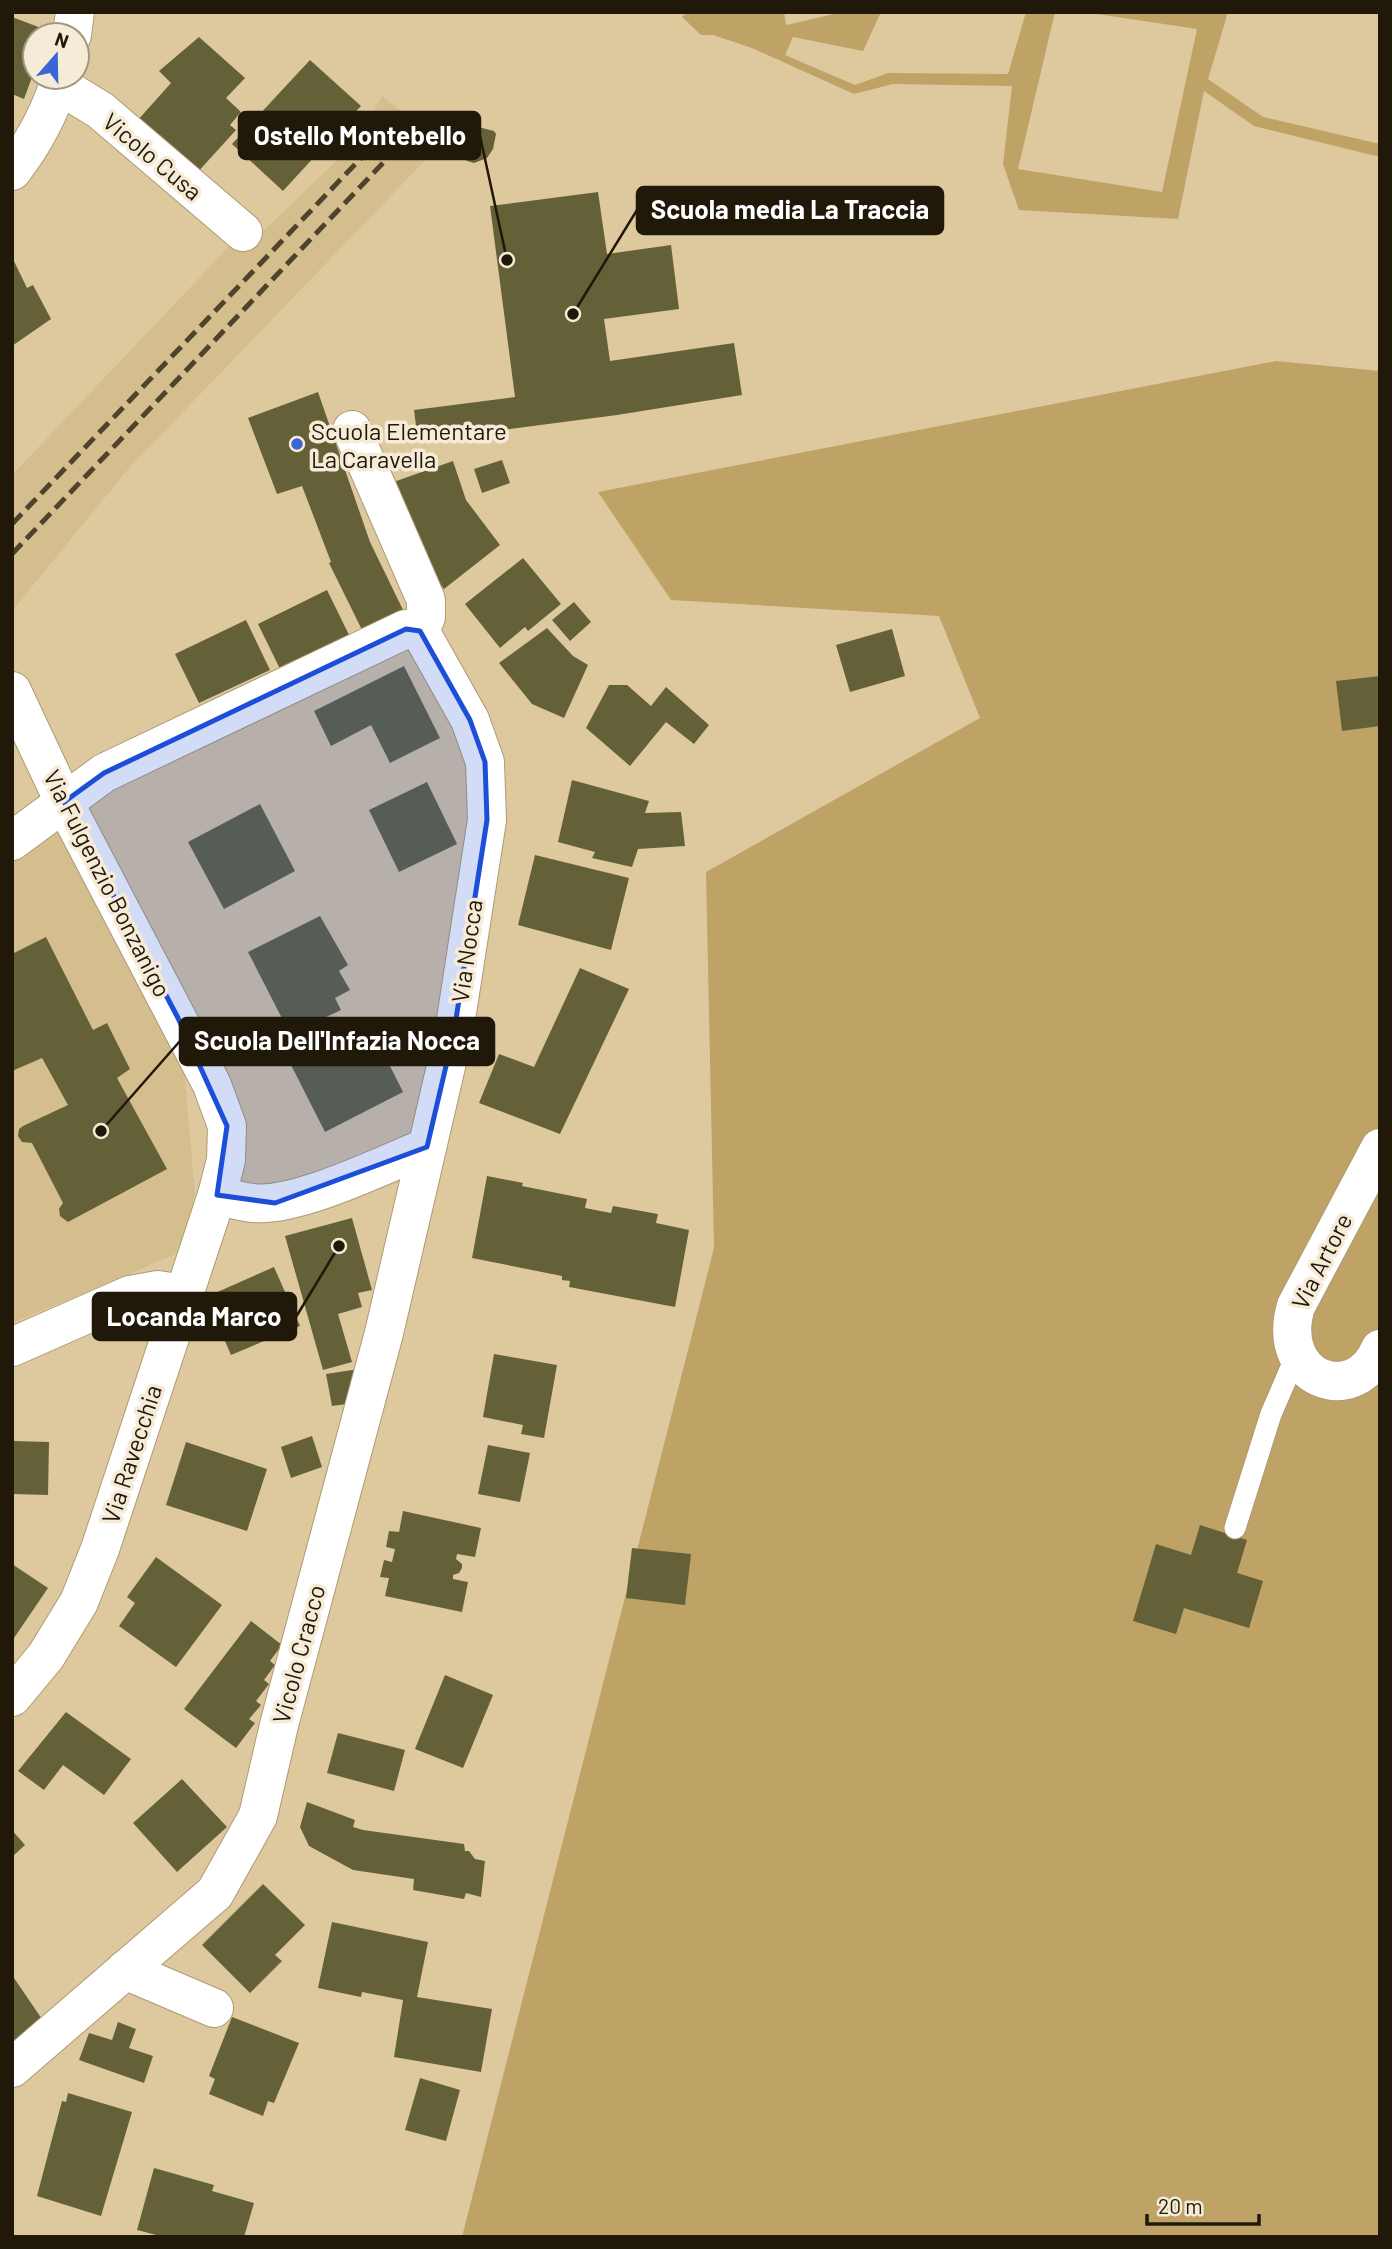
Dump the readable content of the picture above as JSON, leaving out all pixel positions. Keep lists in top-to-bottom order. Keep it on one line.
{"streets":{"street":["Vicolo Cusa","Via Fulgenzio Bonzanigo","Via Nocca","Via Artore","Via Ravecchia","Vicolo Cracco"]},"crossings":[["Via Fulgenzio Bonzanigo","Via Ravecchia"],["Via Nocca","Vicolo Cracco"]],"places":["Ostello Montebello","Scuola media La Traccia","Scuola Elementare La Caravella","Scuola Dell'Infazia Nocca","Locanda Marco"],"scale_bar":"20 m","north":"top"}
